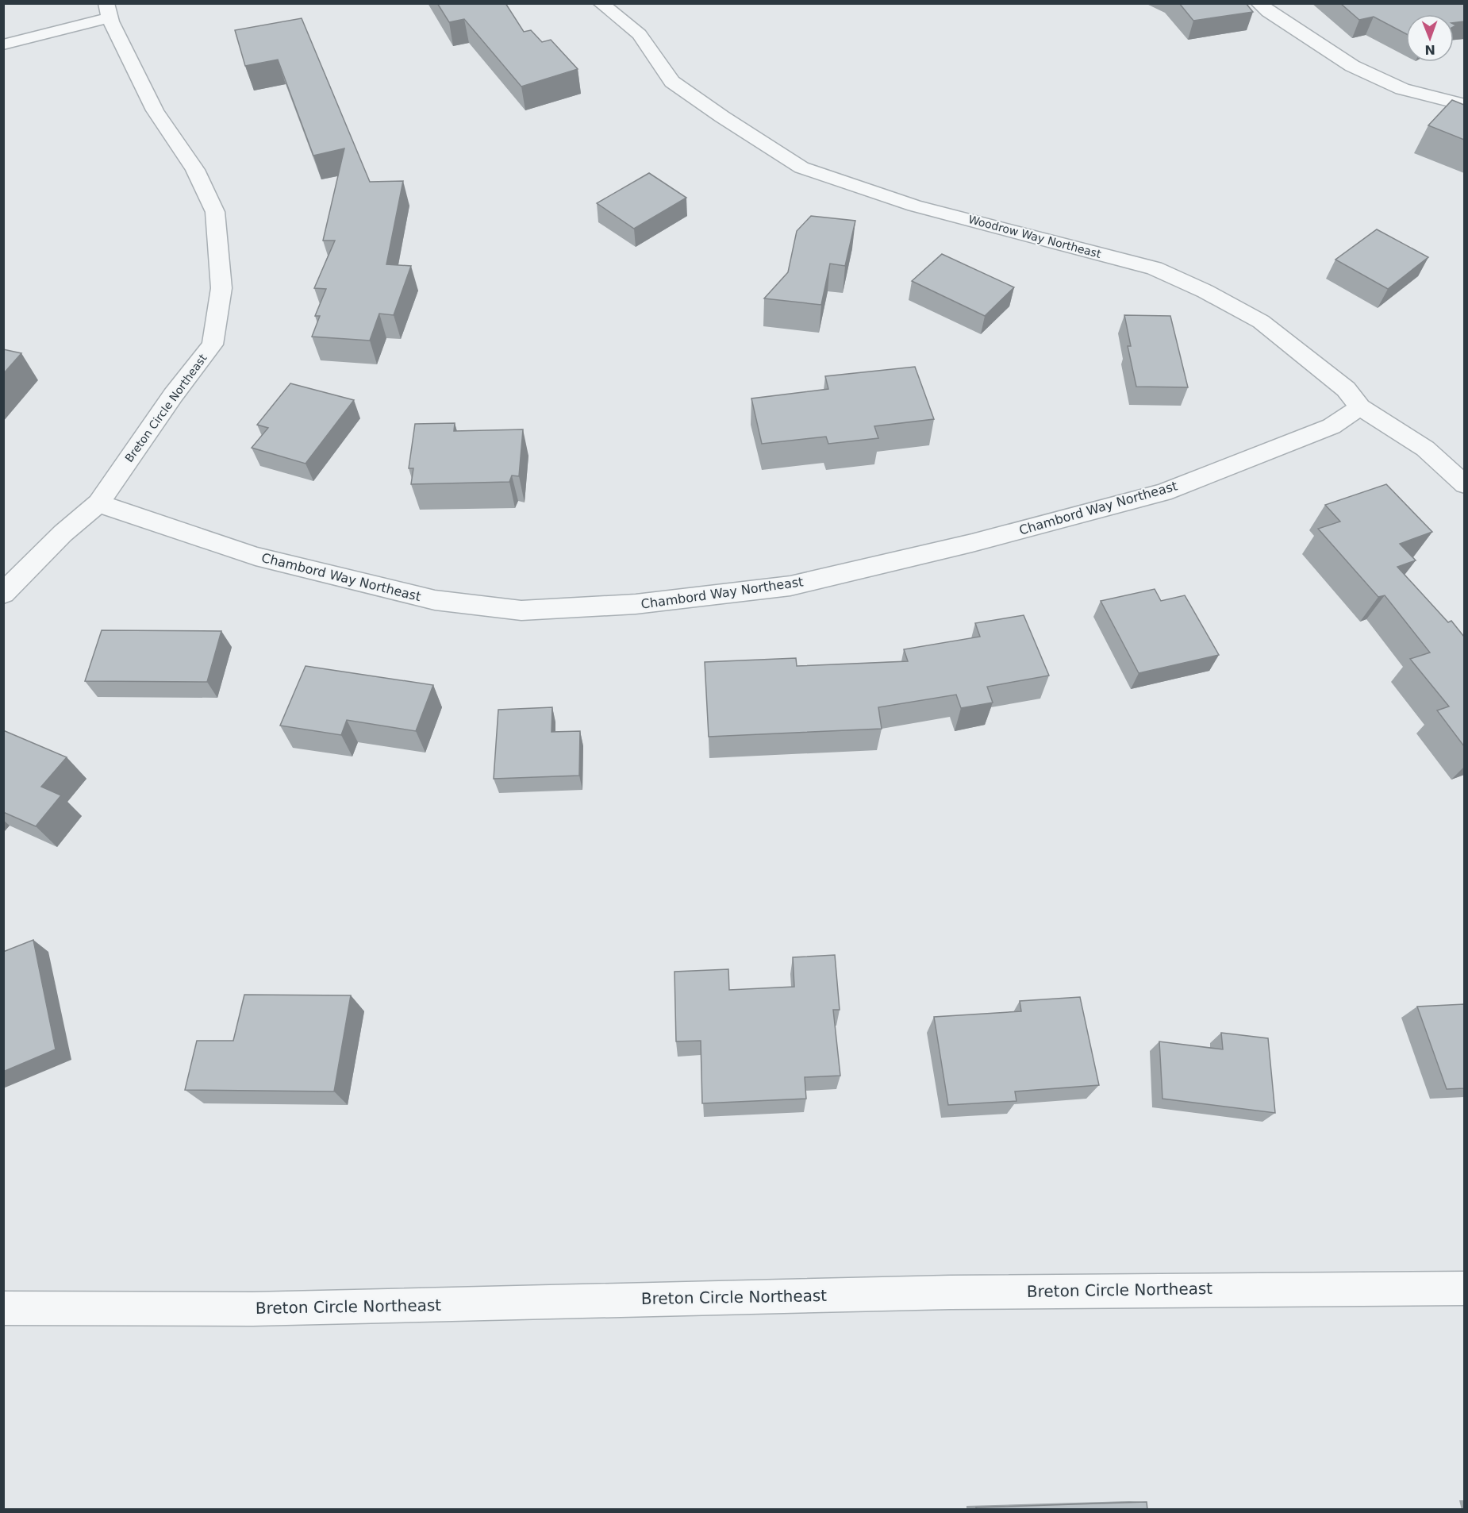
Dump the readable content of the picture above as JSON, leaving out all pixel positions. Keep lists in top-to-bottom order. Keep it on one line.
{"streets":{"street":["Woodrow Way Northeast","Breton Circle Northeast","Chambord Way Northeast"]},"crossings":[["Woodrow Way Northeast","Chambord Way Northeast"],["Breton Circle Northeast","Chambord Way Northeast"]],"north":"bottom"}
